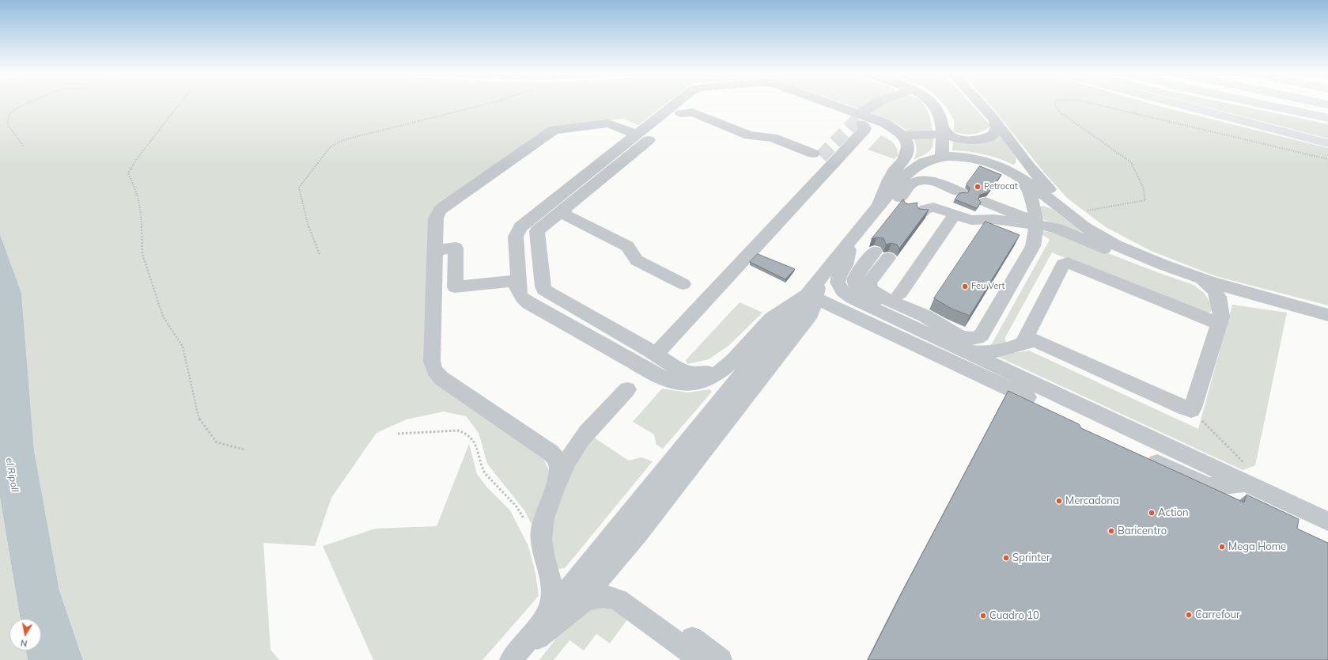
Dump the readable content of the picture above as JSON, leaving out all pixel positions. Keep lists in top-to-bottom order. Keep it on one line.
{"water":["el Ripoll"],"places":["Petrocat","Feu Vert","Mercadona","Action","Baricentro","Mega Home","Sprinter","Carrefour","Cuadro 10"],"north":"bottom"}
